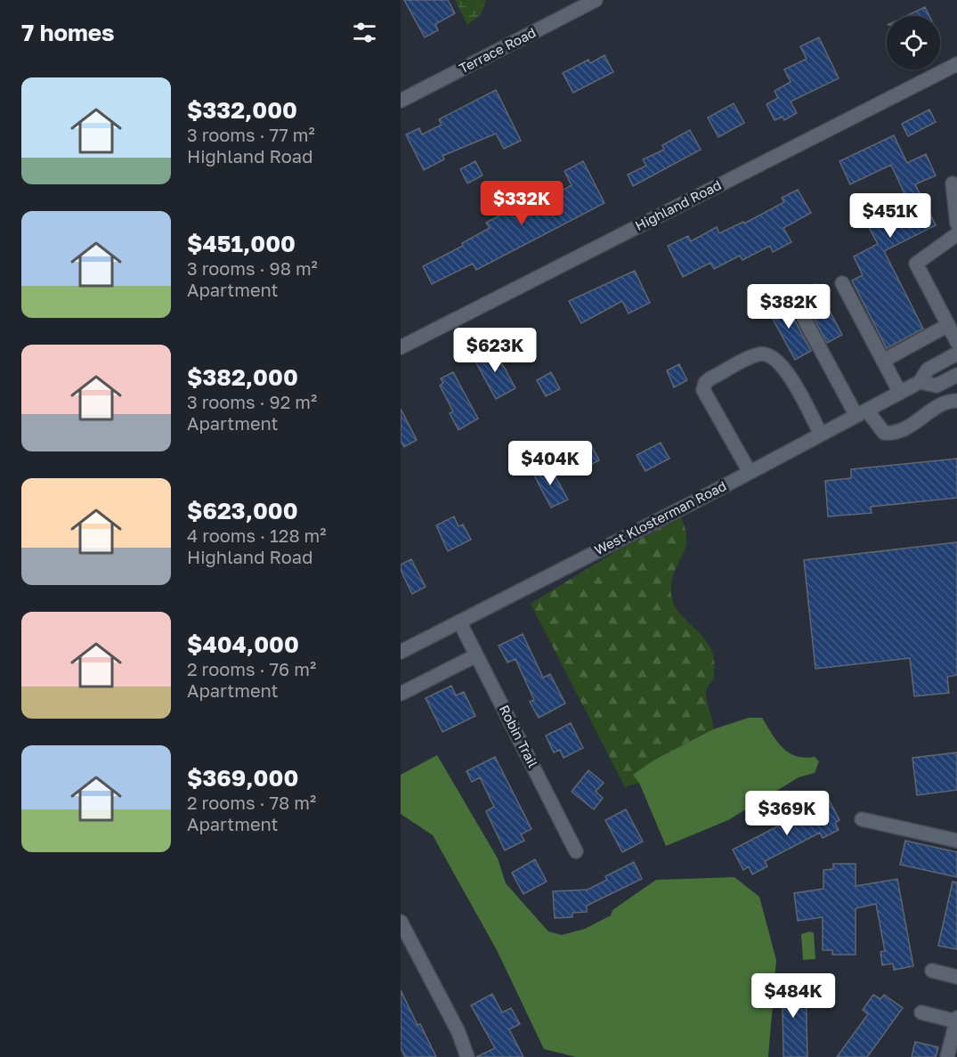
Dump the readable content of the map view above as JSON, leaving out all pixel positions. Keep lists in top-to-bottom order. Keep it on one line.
{"streets":{"street":["Terrace Road","Highland Road","West Klosterman Road","Robin Trail"]},"crossings":[["West Klosterman Road","Robin Trail"]],"page":{"heading":"7 homes","list":[{"name":"$332,000","note":"3 rooms · 77 m² · Highland Road"},{"name":"$451,000","note":"3 rooms · 98 m² · Apartment"},{"name":"$382,000","note":"3 rooms · 92 m² · Apartment"},{"name":"$623,000","note":"4 rooms · 128 m² · Highland Road"},{"name":"$404,000","note":"2 rooms · 76 m² · Apartment"},{"name":"$369,000","note":"2 rooms · 78 m² · Apartment"}],"price":["$332K","$451K","$382K","$623K","$404K","$369K","$484K"]}}
